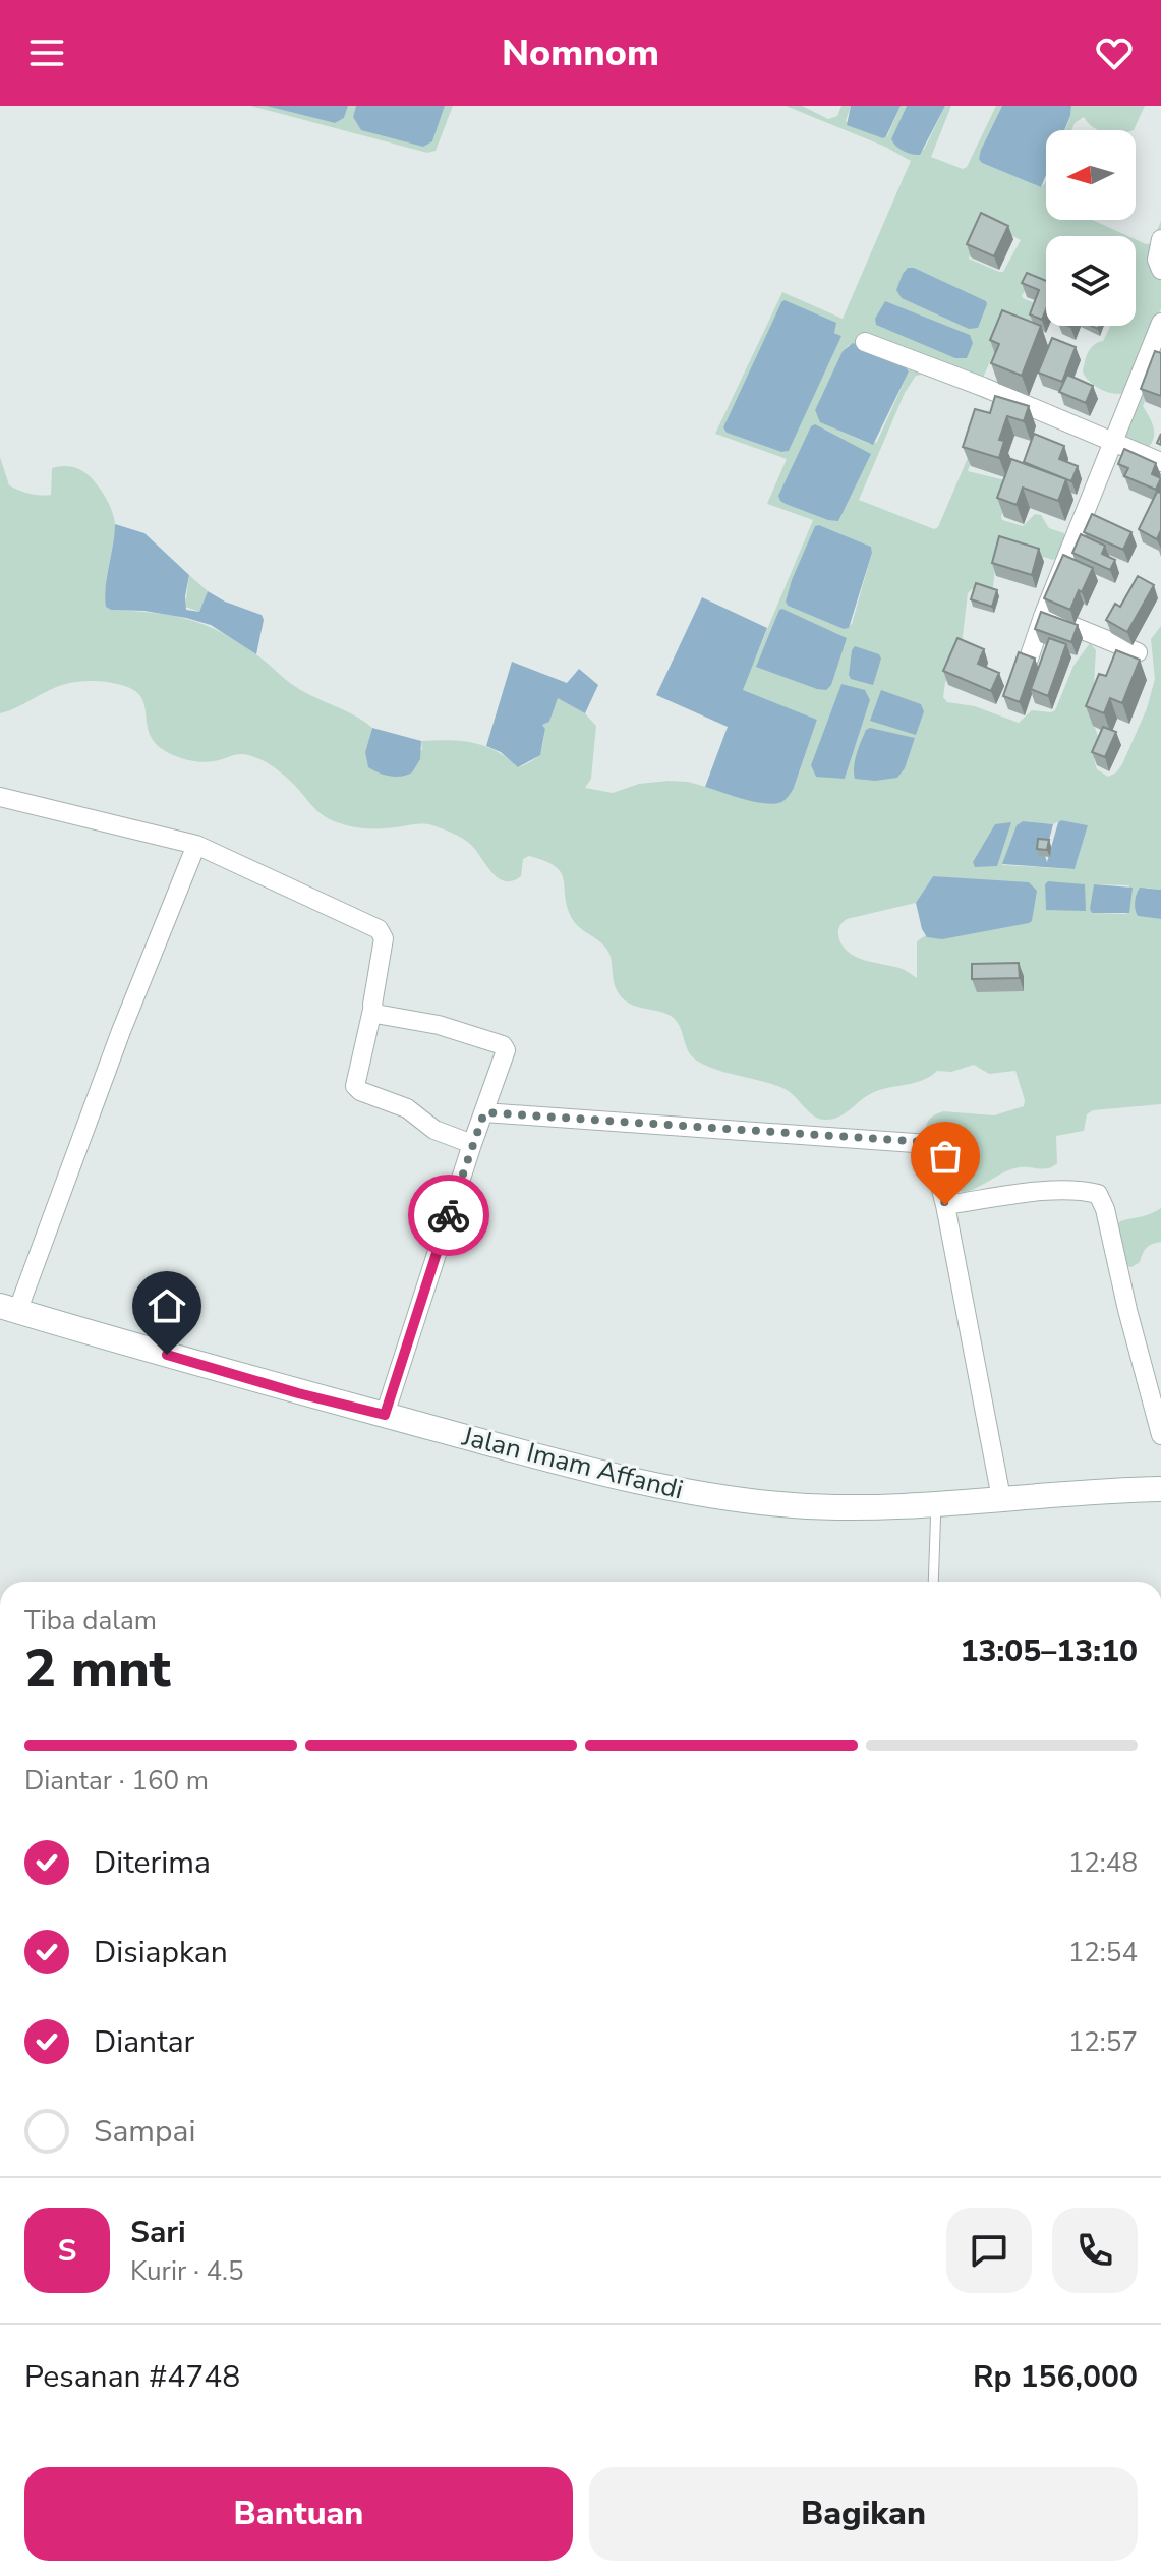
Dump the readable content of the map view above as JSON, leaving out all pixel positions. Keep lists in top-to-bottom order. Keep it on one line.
{"streets":{"street":["Jalan Imam Affandi"]},"north":"left","page":{"header":"Nomnom","heading":["2 mnt","Tiba dalam","13:05–13:10"],"panel":["Sari","Kurir · 4.5","Pesanan #4748","Rp 156,000"],"bar":"Diantar · 160 m","list":[["Diterima","12:48"],["Disiapkan","12:54"],["Diantar","12:57"],"Sampai"],"round":"S","buttons":["Bantuan","Bagikan"]}}
